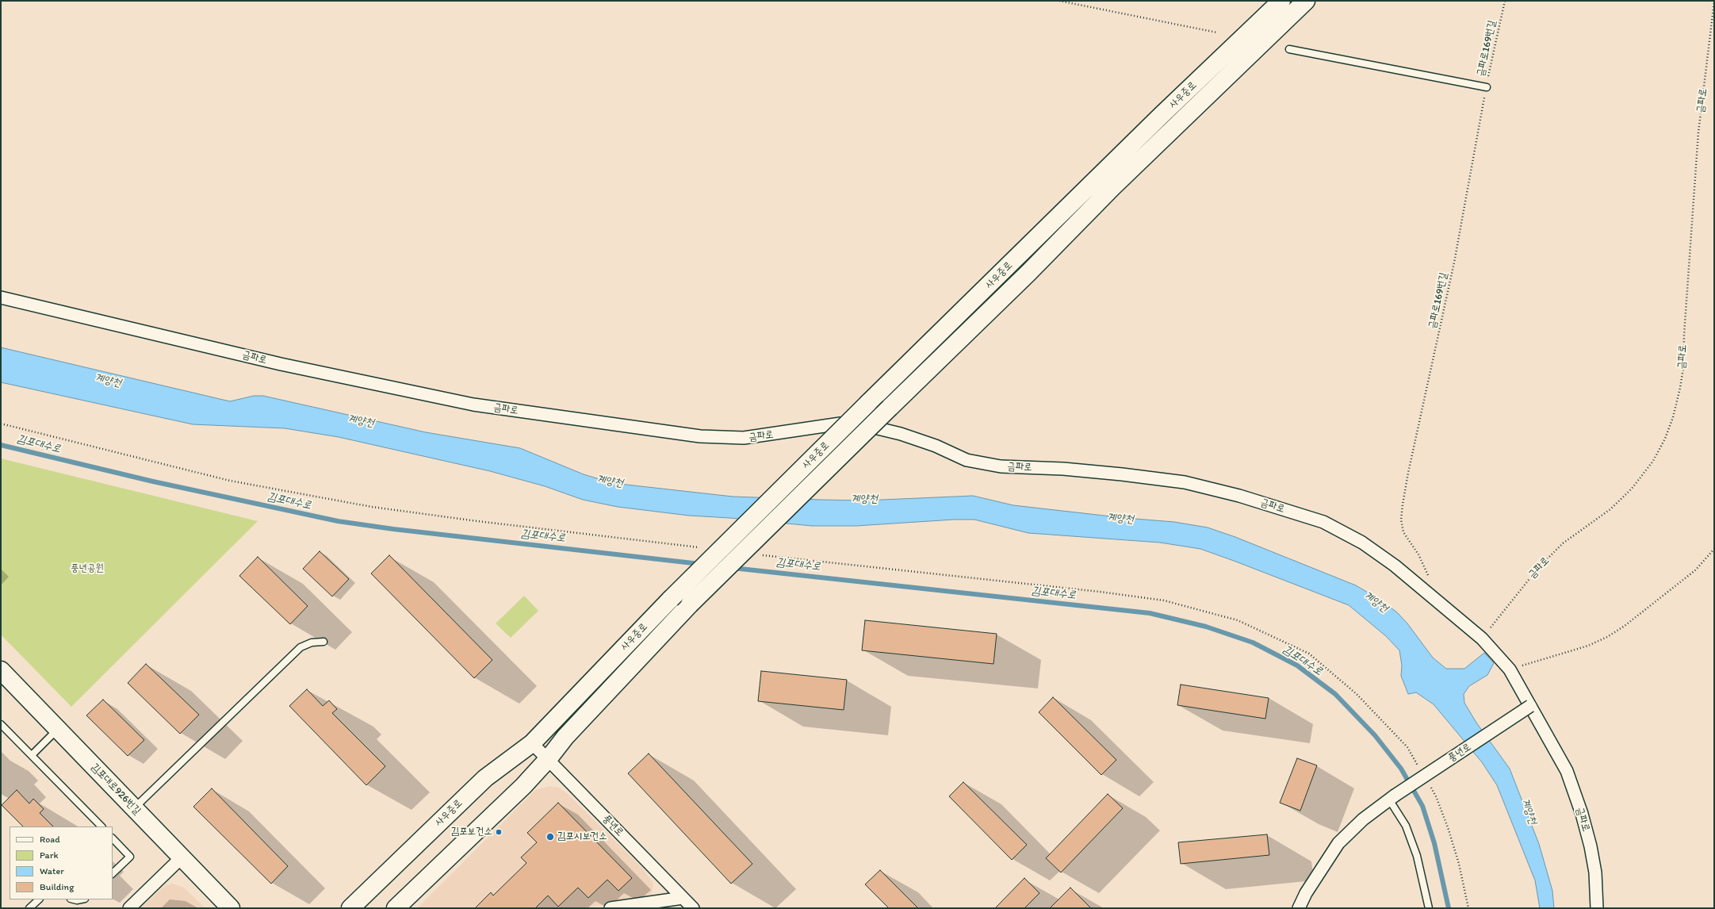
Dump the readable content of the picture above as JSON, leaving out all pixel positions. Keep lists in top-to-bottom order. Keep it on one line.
{"streets":{"street":["사우중로","금파로","풍년로","김포대로926번길"],"path":["금파로169번길"]},"crossings":[["금파로169번길","금파로"],["사우중로","풍년로"],["금파로","풍년로"]],"water":["계양천","김포대수로"],"parks":["풍년공원"],"places":["김포보건소","김포시보건소"],"legend":["Road","Park","Water","Building"]}
